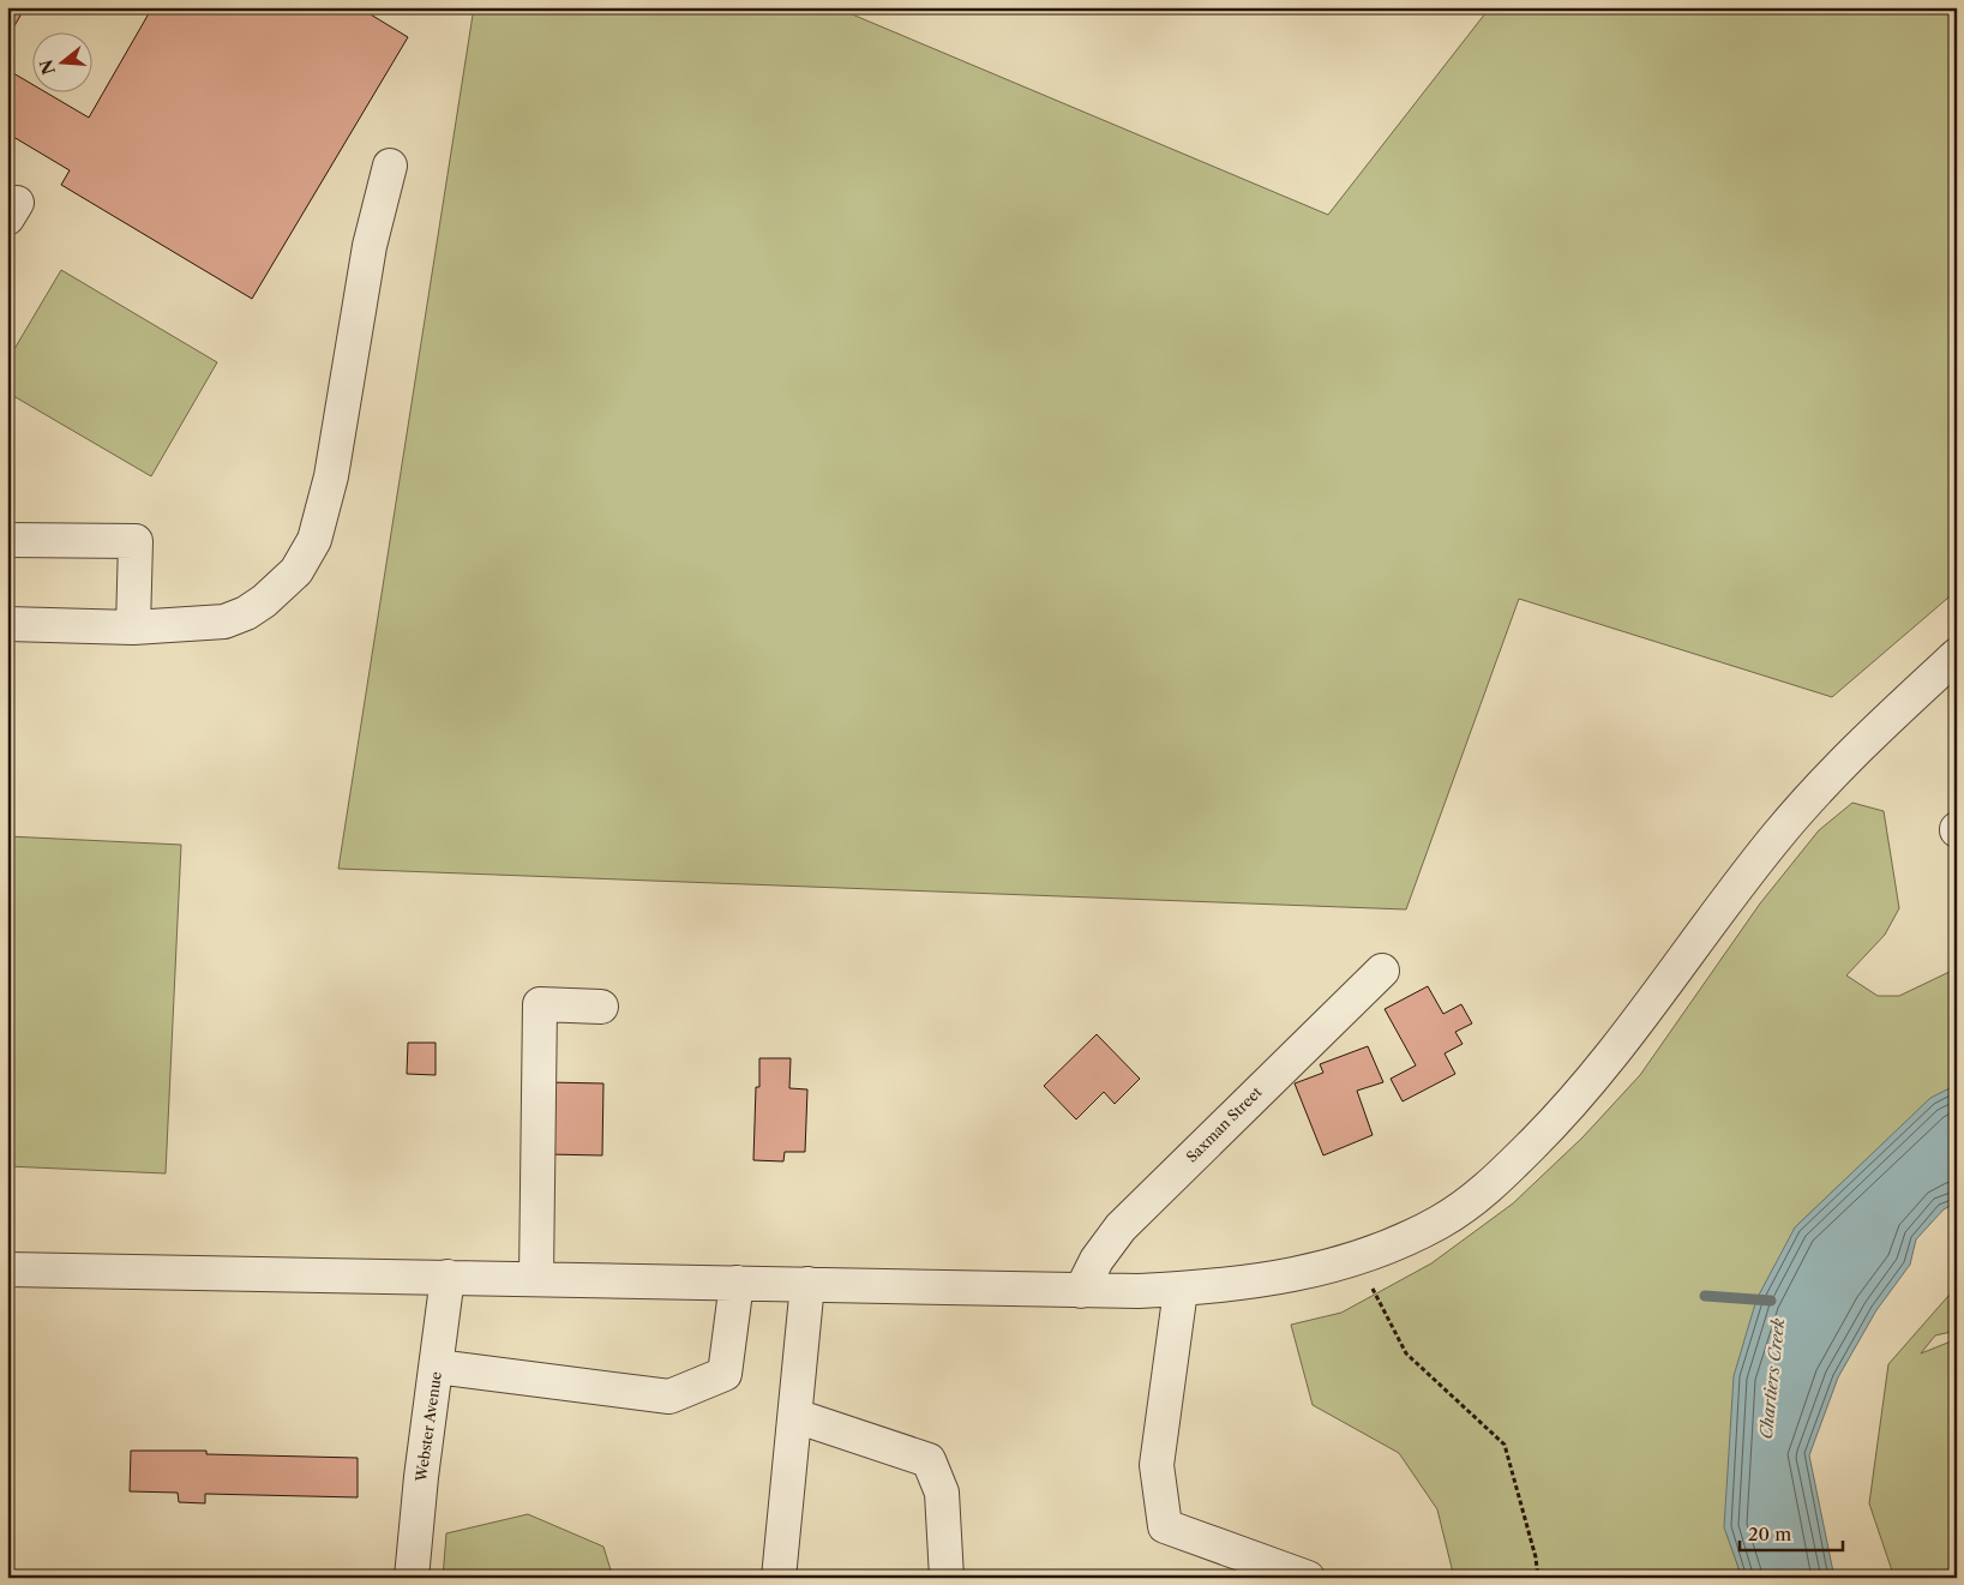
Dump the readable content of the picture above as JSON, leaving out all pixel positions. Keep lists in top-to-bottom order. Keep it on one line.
{"streets":{"street":["Saxman Street","Webster Avenue"]},"water":["Chartiers Creek"],"scale_bar":"20 m","north":"left"}
